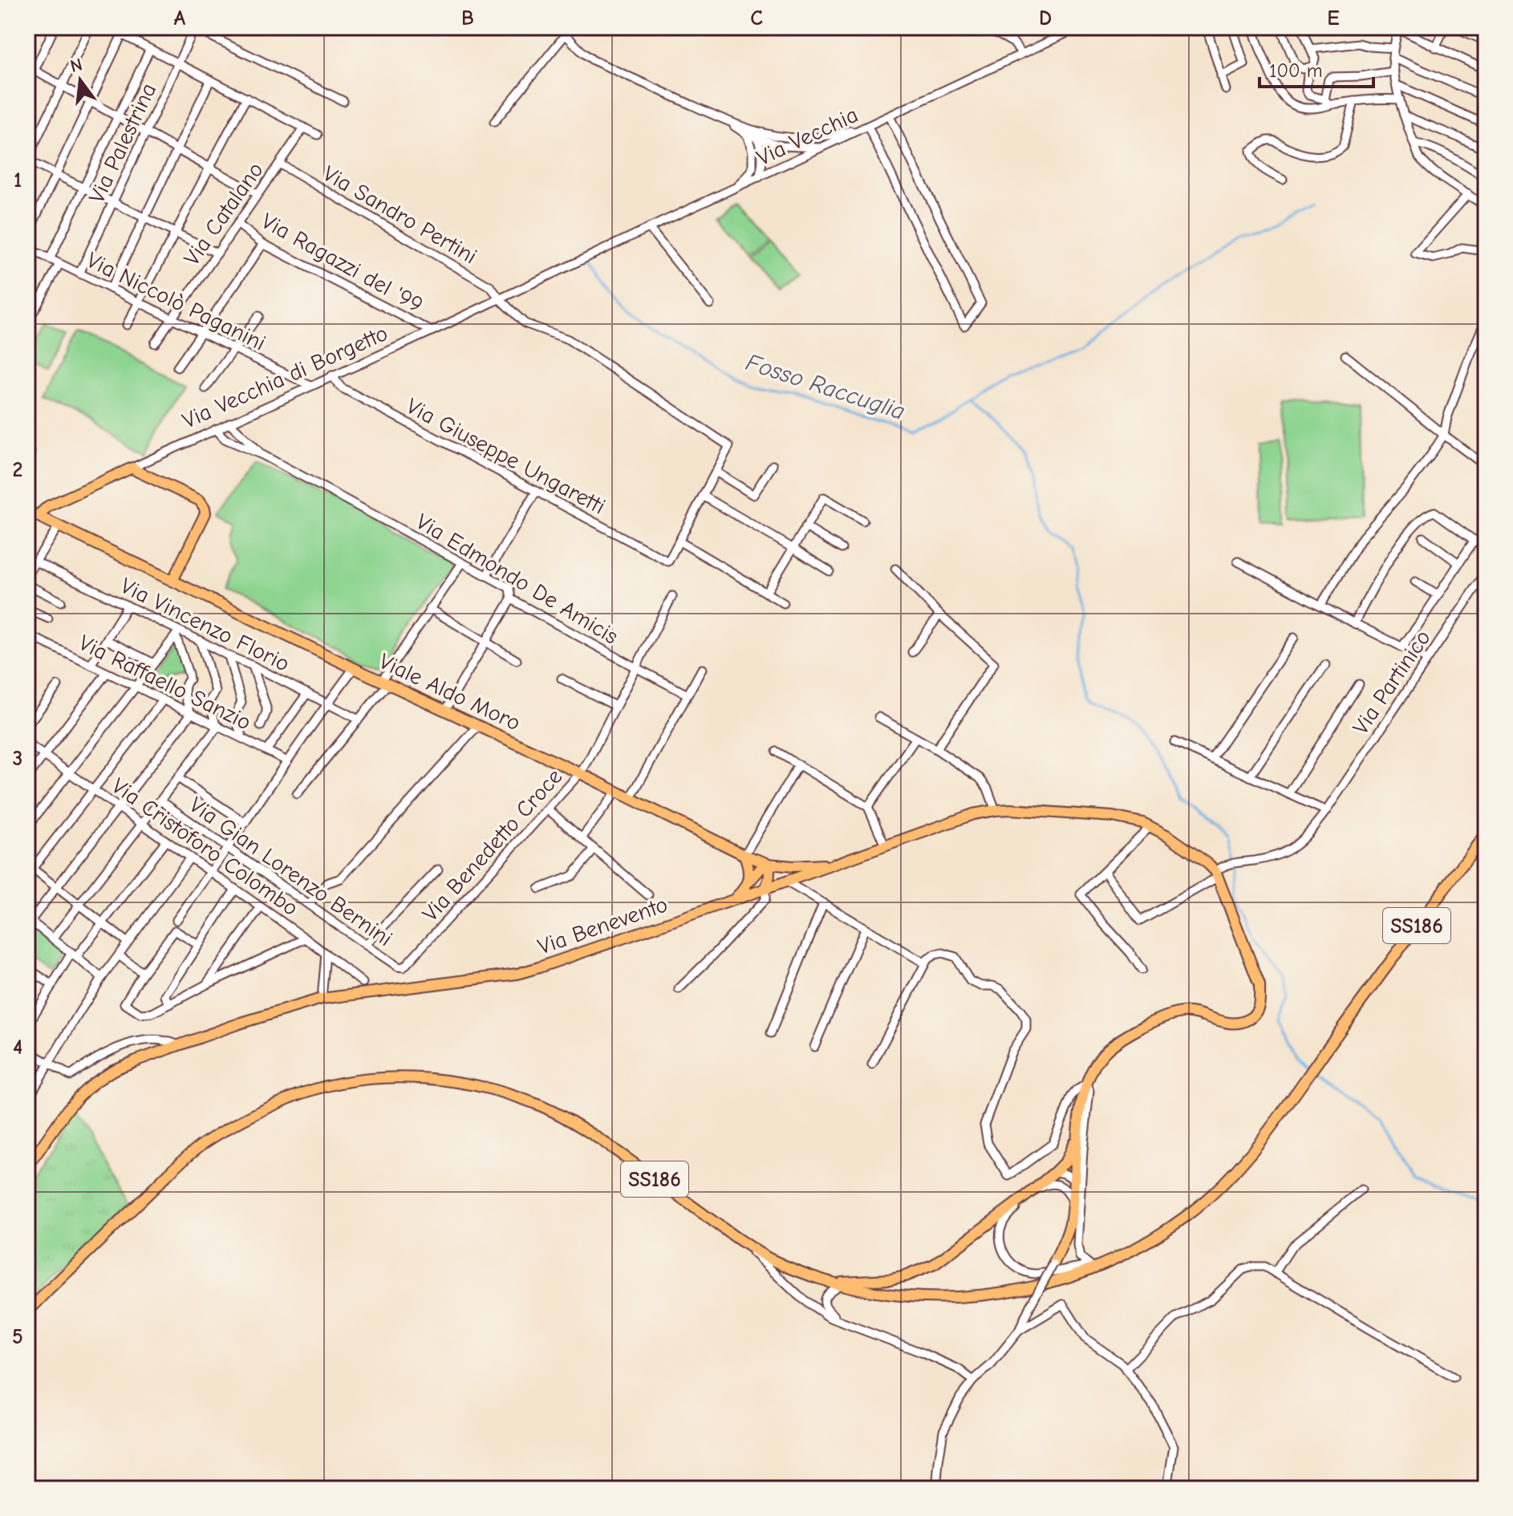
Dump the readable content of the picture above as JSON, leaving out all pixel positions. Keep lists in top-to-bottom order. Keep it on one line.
{"streets":{"main road":["Via Vecchia di Borgetto","Viale Aldo Moro","Via Benevento","SS186"],"street":["Via Vecchia","Via Palestrina","Via Catalano","Via Sandro Pertini","Via Ragazzi del '99","Via Niccolò Paganini","Via Giuseppe Ungaretti","Via Edmondo De Amicis","Via Vincenzo Florio","Via Raffaello Sanzio","Via Partinico","Via Benedetto Croce","Via Cristoforo Colombo","Via Gian Lorenzo Bernini"]},"crossings":[["Via Vecchia","Via Vecchia di Borgetto"],["Via Palestrina","Via Niccolò Paganini"],["Via Catalano","Via Sandro Pertini"],["Via Catalano","Via Ragazzi del '99"],["Via Catalano","Via Niccolò Paganini"],["Via Sandro Pertini","Via Vecchia di Borgetto"],["Via Ragazzi del '99","Via Vecchia di Borgetto"],["Via Niccolò Paganini","Via Vecchia di Borgetto"],["Via Vecchia di Borgetto","Via Giuseppe Ungaretti"],["Via Vecchia di Borgetto","Viale Aldo Moro"],["Via Edmondo De Amicis","Via Benedetto Croce"],["Via Partinico","Via Benevento"],["Viale Aldo Moro","Via Benedetto Croce"],["Viale Aldo Moro","Via Benevento"],["Via Benedetto Croce","Via Gian Lorenzo Bernini"]],"water":["Fosso Raccuglia"],"scale_bar":"100 m","north":"top","grid":{"columns":["A","B","C","D","E"],"rows":["1","2","3","4","5"]}}
